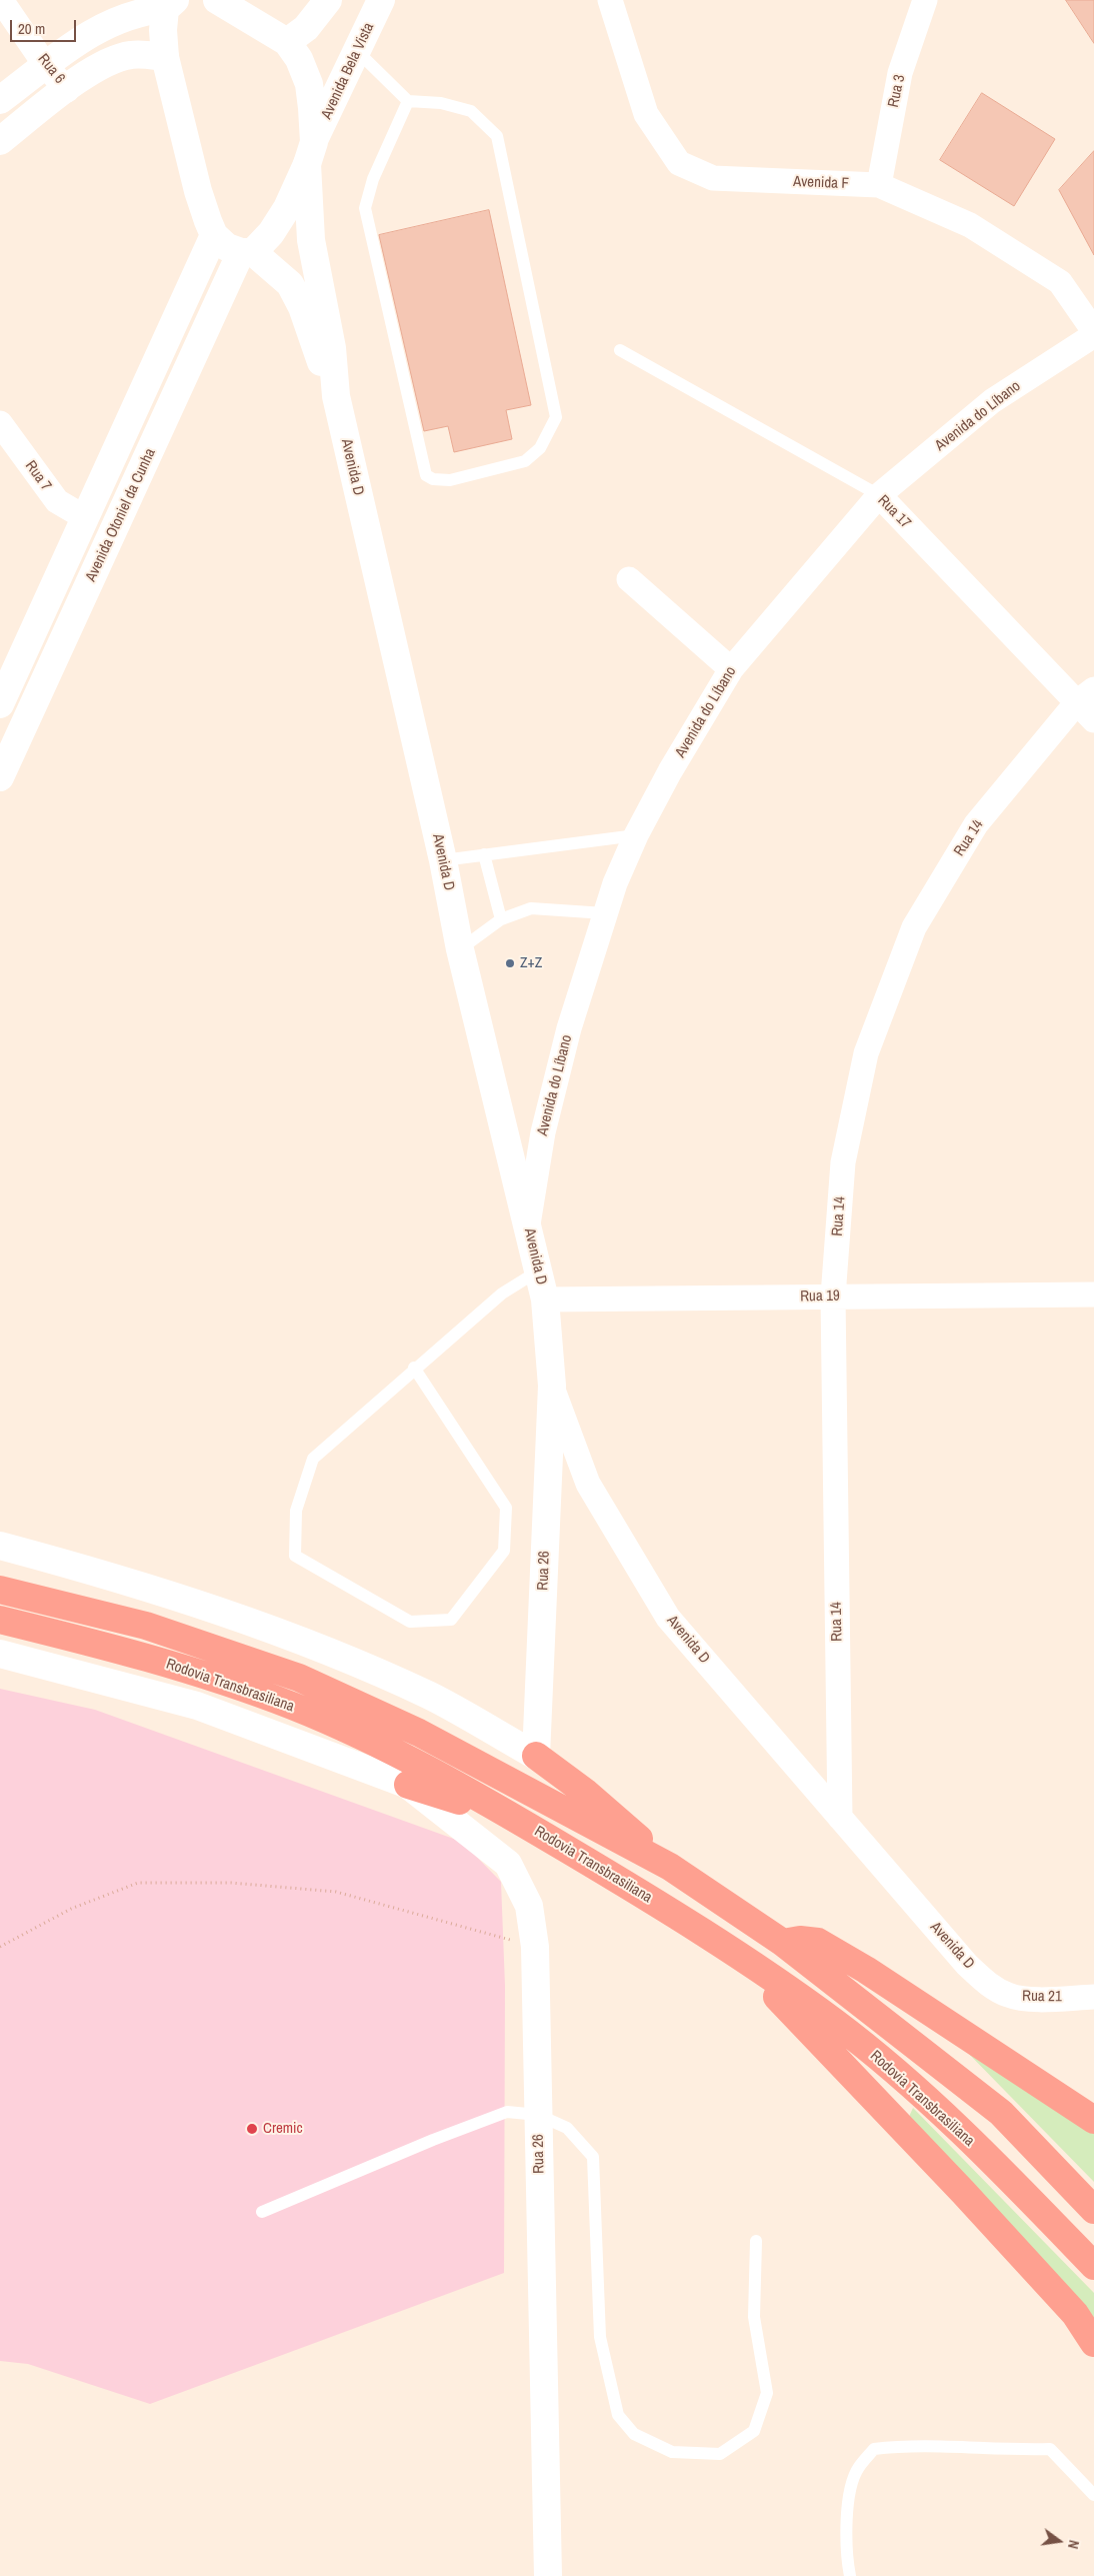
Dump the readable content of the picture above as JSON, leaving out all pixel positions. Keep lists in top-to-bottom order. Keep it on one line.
{"streets":{"highway":["Rodovia Transbrasiliana"],"street":["Rua 6","Avenida Bela Vista","Rua 3","Avenida F","Avenida do Líbano","Avenida D","Rua 7","Rua 17","Avenida Otoniel da Cunha","Rua 14","Rua 19","Rua 26","Rua 21"]},"crossings":[["Avenida Bela Vista","Avenida D"],["Avenida Bela Vista","Avenida Otoniel da Cunha"],["Rua 3","Avenida F"],["Avenida do Líbano","Avenida D"],["Avenida do Líbano","Rua 17"],["Avenida D","Avenida Otoniel da Cunha"],["Avenida D","Rua 14"],["Avenida D","Rua 19"],["Avenida D","Rua 26"],["Avenida D","Rua 21"],["Rua 7","Avenida Otoniel da Cunha"],["Rua 17","Rua 14"],["Rua 14","Rua 19"],["Rua 26","Rodovia Transbrasiliana"]],"places":["Z+Z","Cremic"],"scale_bar":"20 m","north":"right"}
